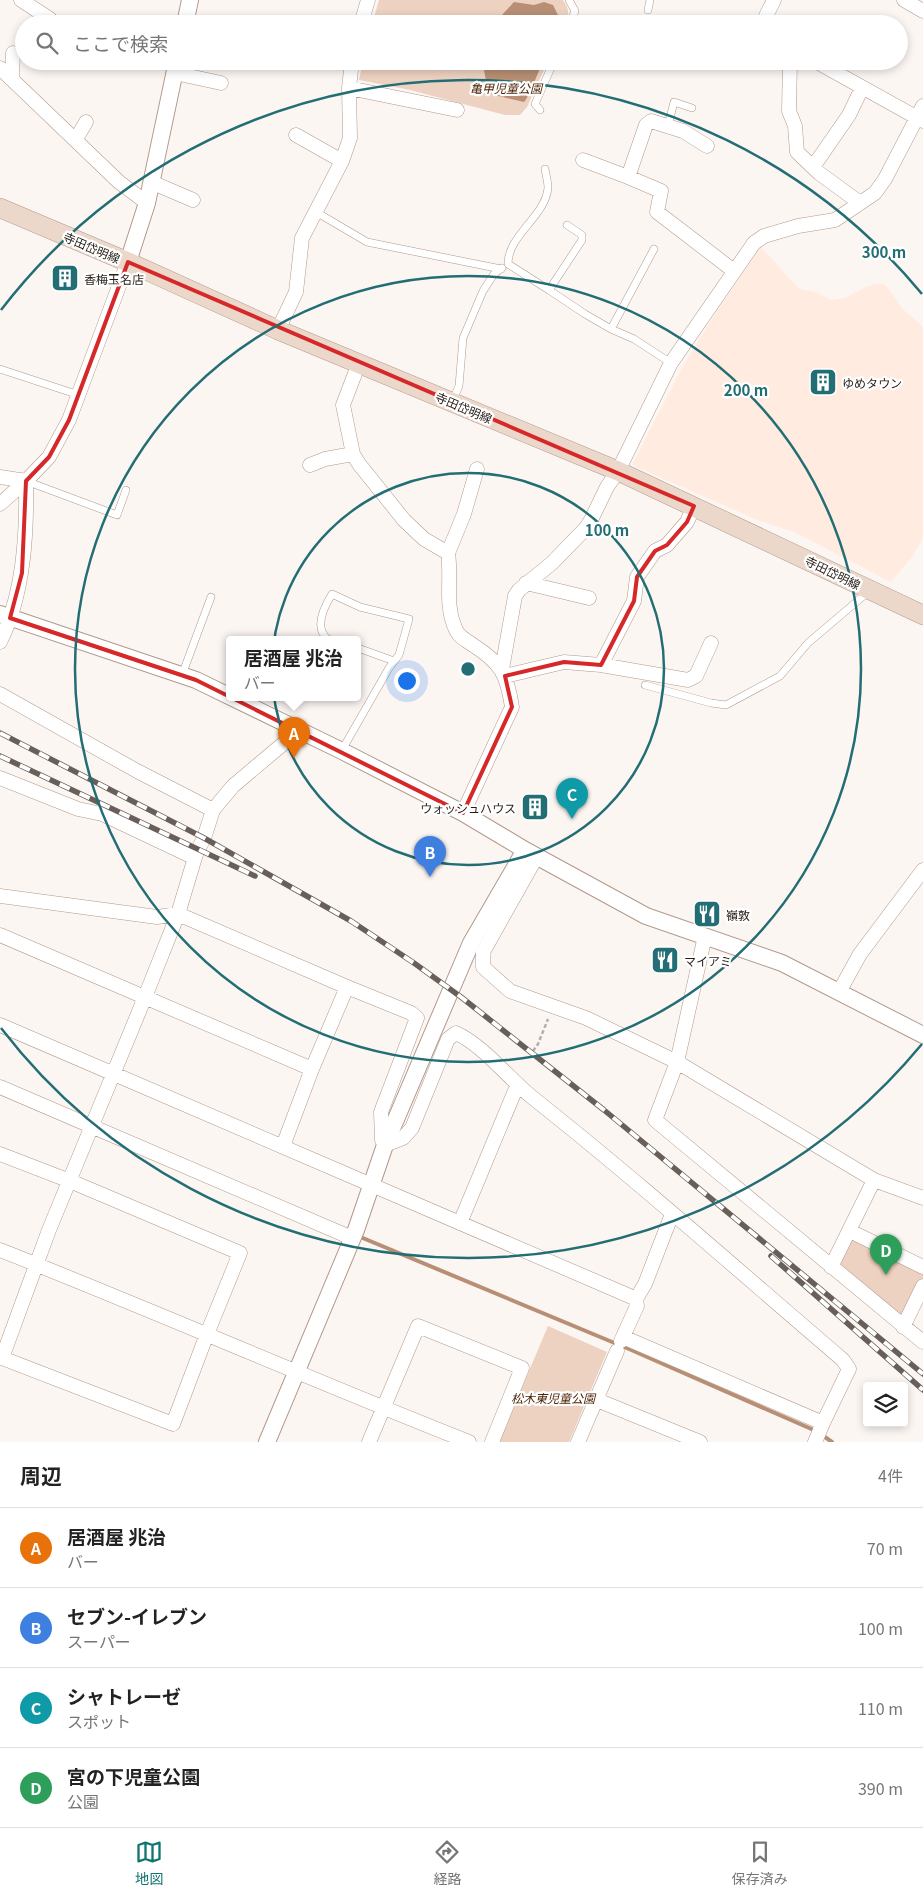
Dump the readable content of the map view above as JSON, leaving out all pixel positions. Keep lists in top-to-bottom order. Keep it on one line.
{"streets":{"main road":["寺田岱明線"]},"parks":["亀甲児童公園","松木東児童公園"],"places":{"building":["香梅玉名店","ゆめタウン","ウォッシュハウス"],"restaurant":["嶺敦","マイアミ"]},"page":{"search":"ここで検索","popup":["居酒屋 兆治","バー"],"pins":["A","C","B","D"],"heading":["周辺","4件"],"list":[{"mark":"A","name":"居酒屋 兆治","note":"バー","value":"70 m"},{"mark":"B","name":"セブン-イレブン","note":"スーパー","value":"100 m"},{"mark":"C","name":"シャトレーゼ","note":"スポット","value":"110 m"},{"mark":"D","name":"宮の下児童公園","note":"公園","value":"390 m"}],"nav":["地図","経路","保存済み"]},"rings":["300 m","200 m","100 m"]}
